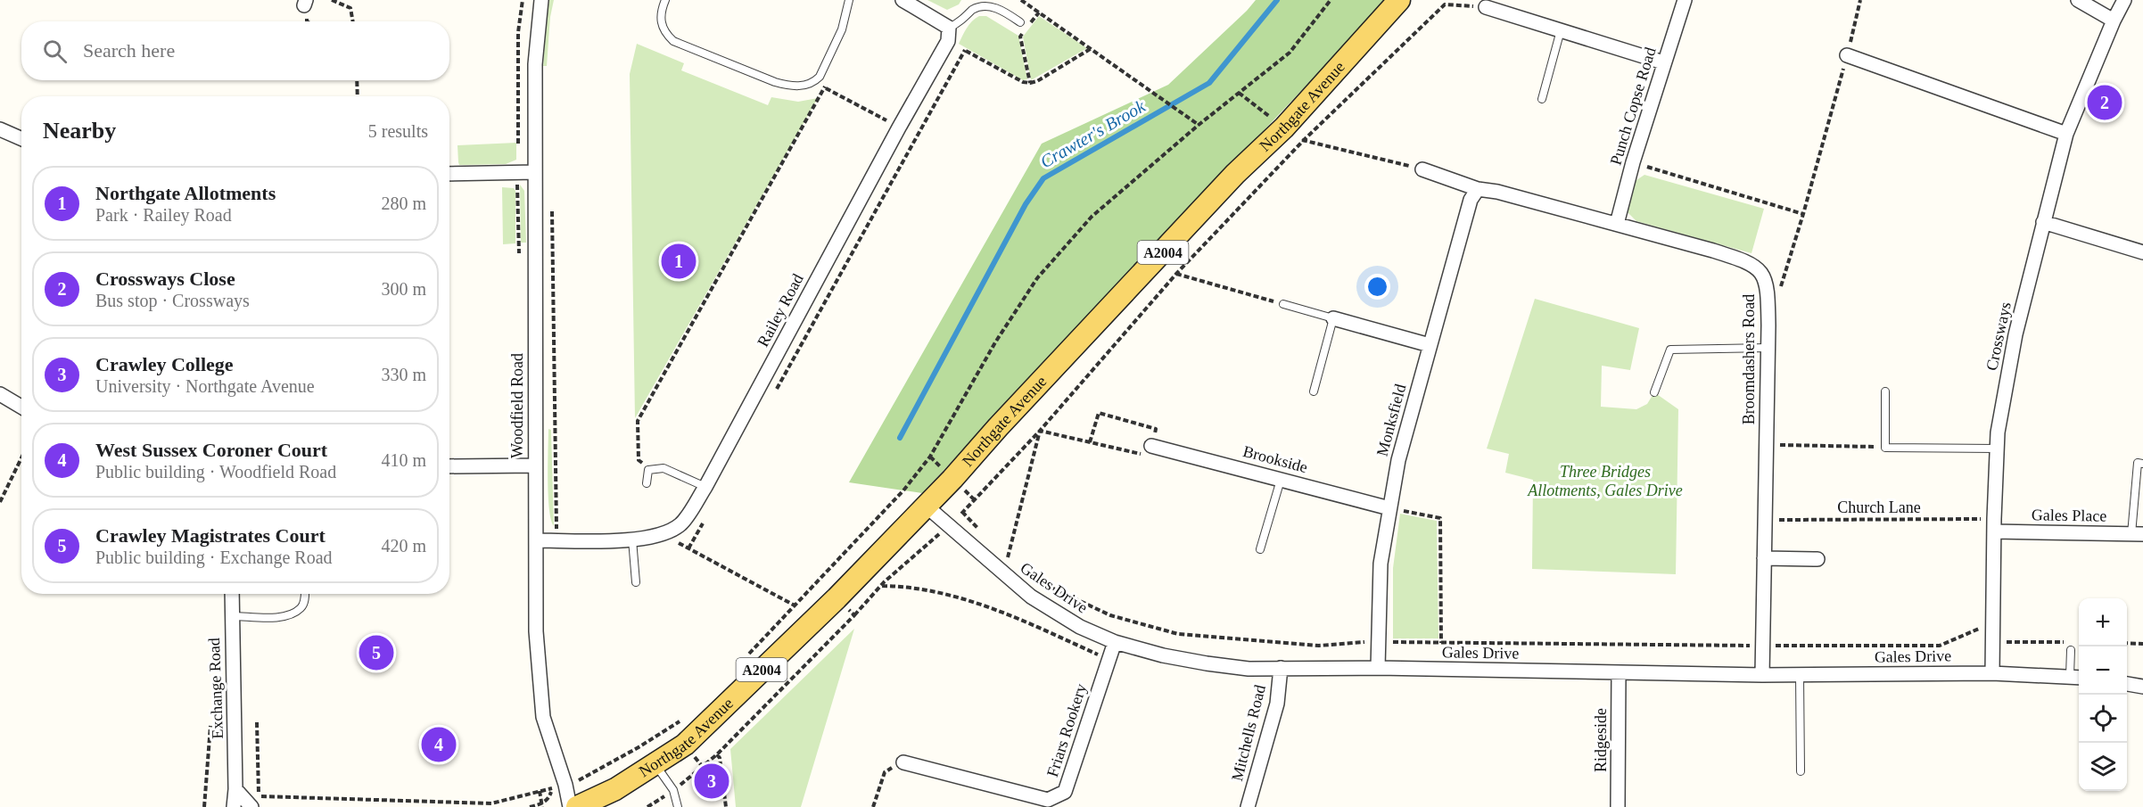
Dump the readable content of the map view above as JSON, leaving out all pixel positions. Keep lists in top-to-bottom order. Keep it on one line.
{"streets":{"main road":["Northgate Avenue","A2004"],"street":["Punch Copse Road","Railey Road","Crossways","Broomdashers Road","Woodfield Road","Monksfield","Brookside","Gales Place","Gales Drive","Exchange Road","Friars Rookery","Mitchells Road","Ridgeside"],"path":["Church Lane"]},"crossings":[["Punch Copse Road","Broomdashers Road"],["Northgate Avenue","Gales Drive"],["Railey Road","Woodfield Road"],["Crossways","Church Lane"],["Crossways","Gales Place"],["Crossways","Gales Drive"],["Broomdashers Road","Monksfield"],["Broomdashers Road","Church Lane"],["Broomdashers Road","Gales Drive"],["Monksfield","Brookside"],["Monksfield","Gales Drive"],["Church Lane","Gales Place"],["Gales Drive","Friars Rookery"],["Gales Drive","Mitchells Road"],["Gales Drive","Ridgeside"]],"water":["Crawter's Brook"],"parks":["Three Bridges Allotments, Gales Drive"],"page":{"search":"Search here","pins":["2","1","5","4","3"],"heading":["Nearby","5 results"],"list":[{"mark":"1","name":"Northgate Allotments","note":"Park · Railey Road","value":"280 m"},{"mark":"2","name":"Crossways Close","note":"Bus stop · Crossways","value":"300 m"},{"mark":"3","name":"Crawley College","note":"University · Northgate Avenue","value":"330 m"},{"mark":"4","name":"West Sussex Coroner Court","note":"Public building · Woodfield Road","value":"410 m"},{"mark":"5","name":"Crawley Magistrates Court","note":"Public building · Exchange Road","value":"420 m"}],"map_buttons":["+","−"]}}
